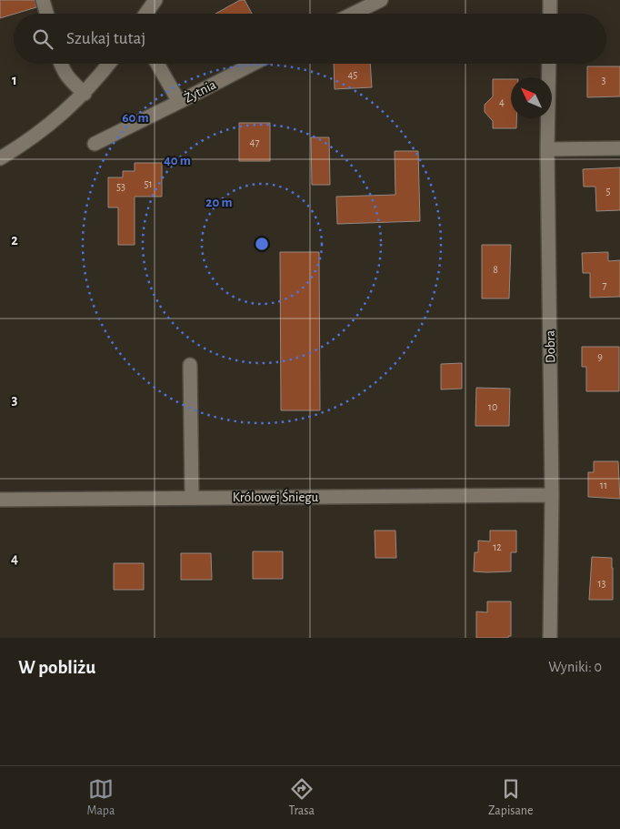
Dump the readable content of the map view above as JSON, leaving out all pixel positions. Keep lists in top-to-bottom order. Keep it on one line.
{"streets":{"street":["Żytnia","Dobra","Królowej Śniegu"]},"crossings":[["Dobra","Królowej Śniegu"]],"house_numbers":["45","3","4","47","51","53","5","8","7","9","10","11","12","13"],"north":"top left","page":{"search":"Szukaj tutaj","heading":["W pobliżu","Wyniki: 0"],"nav":["Mapa","Trasa","Zapisane"]},"grid":{"rows":["1","2","3","4"]},"rings":["60 m","40 m","20 m"]}
